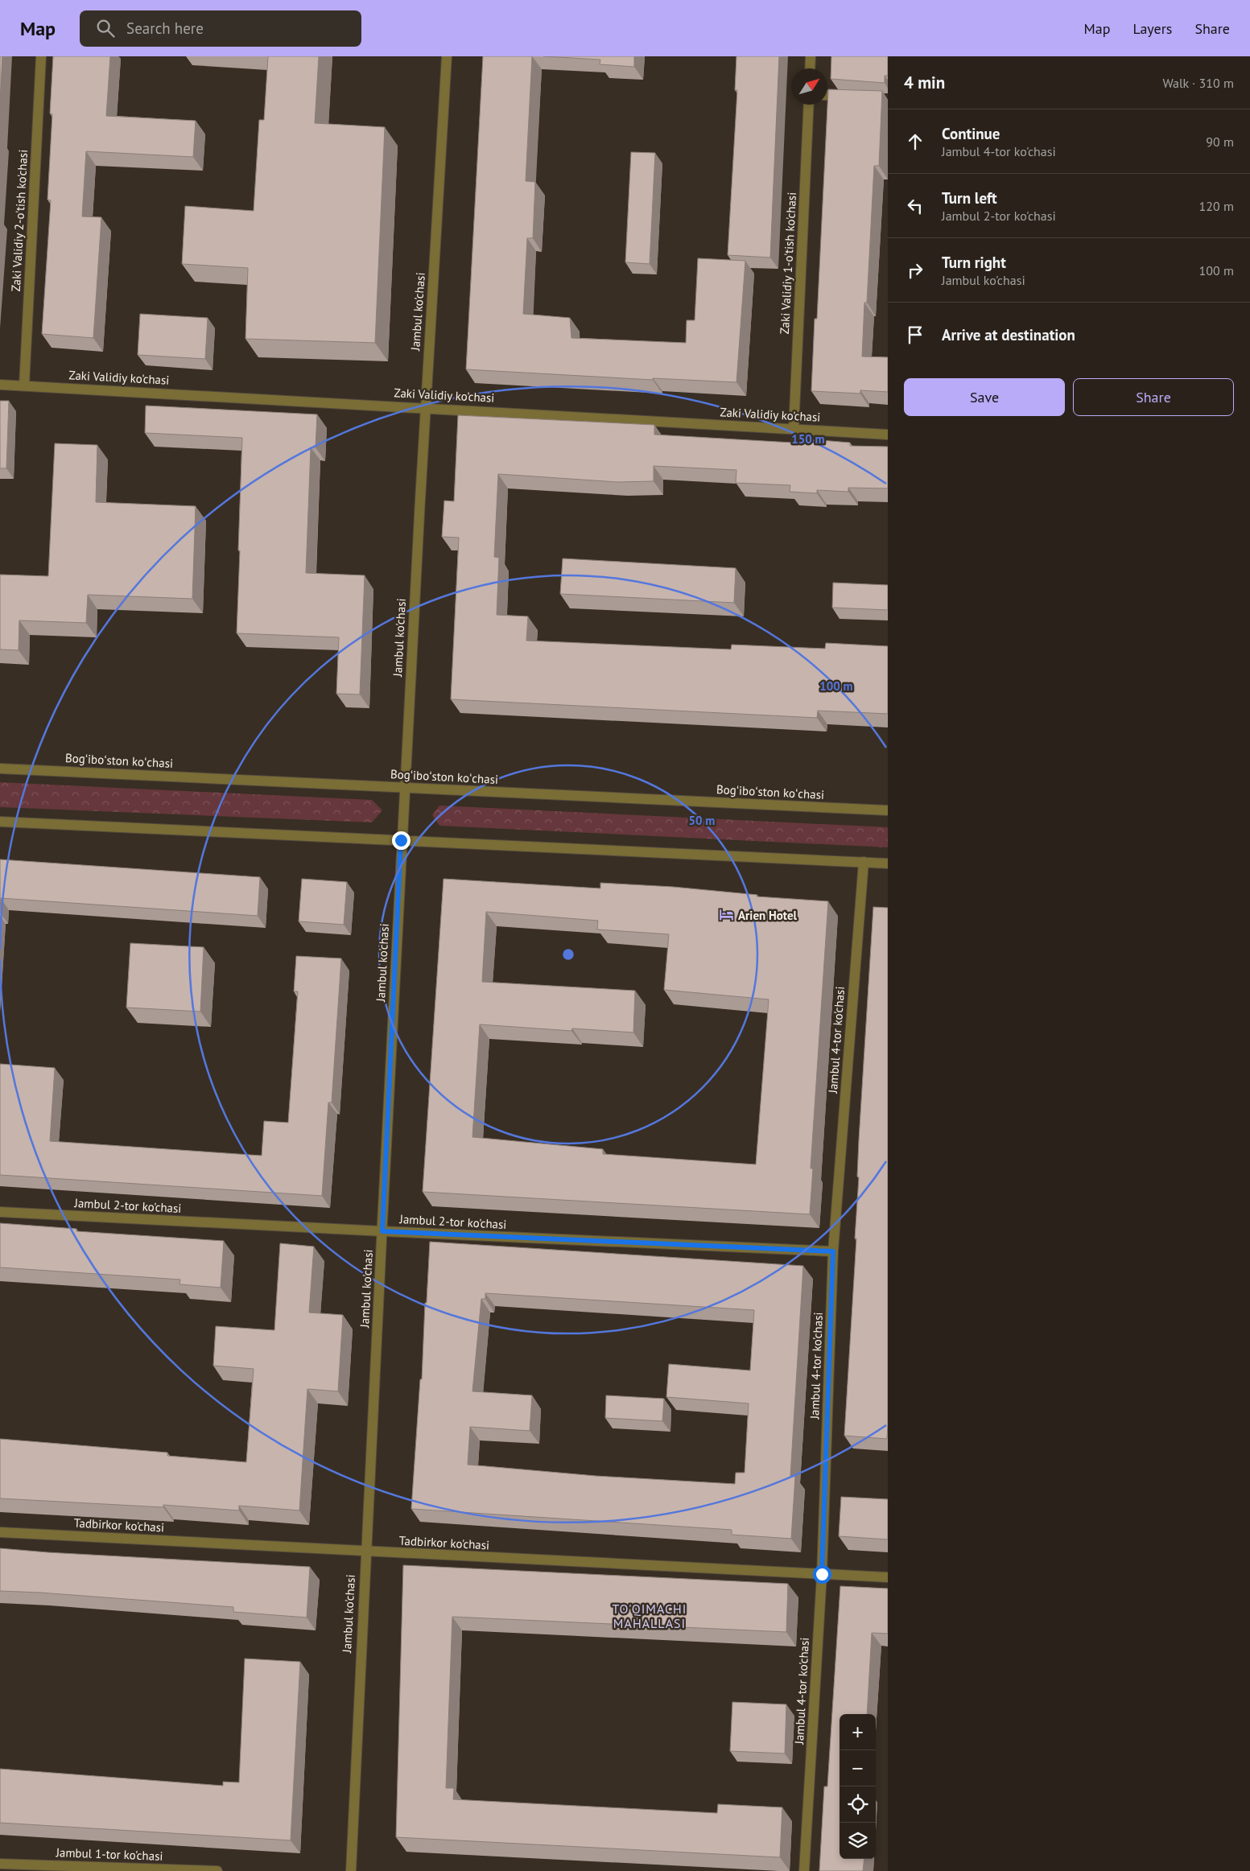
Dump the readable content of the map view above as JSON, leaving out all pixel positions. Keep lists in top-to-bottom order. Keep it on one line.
{"streets":{"street":["Zaki Validiy 2-o'tish ko'chasi","Zaki Validiy 1-o'tish ko'chasi","Jambul ko'chasi","Zaki Validiy ko'chasi","Bogʻiboʻston koʻchasi","Jambul 4-tor ko'chasi","Jambul 2-tor ko'chasi","Tadbirkor ko'chasi","Jambul 1-tor ko'chasi"]},"crossings":[["Zaki Validiy 2-o'tish ko'chasi","Zaki Validiy ko'chasi"],["Zaki Validiy 1-o'tish ko'chasi","Zaki Validiy ko'chasi"],["Jambul ko'chasi","Zaki Validiy ko'chasi"],["Jambul ko'chasi","Bogʻiboʻston koʻchasi"],["Jambul ko'chasi","Jambul 2-tor ko'chasi"],["Jambul ko'chasi","Tadbirkor ko'chasi"],["Jambul 4-tor ko'chasi","Jambul 2-tor ko'chasi"],["Jambul 4-tor ko'chasi","Tadbirkor ko'chasi"]],"districts":["TO'QIMACHI MAHALLASI"],"places":{"hotel":["Arien Hotel"]},"north":"top right","page":{"header":"Map","search":"Search here","nav":["Map","Layers","Share"],"heading":["4 min","Walk · 310 m"],"list":[["Continue","Jambul 4-tor ko'chasi","90 m"],["Turn left","Jambul 2-tor ko'chasi","120 m"],["Turn right","Jambul ko'chasi","100 m"],"Arrive at destination"],"buttons":["Save","Share"],"map_buttons":["+","−"]},"rings":["150 m","100 m","50 m"]}
